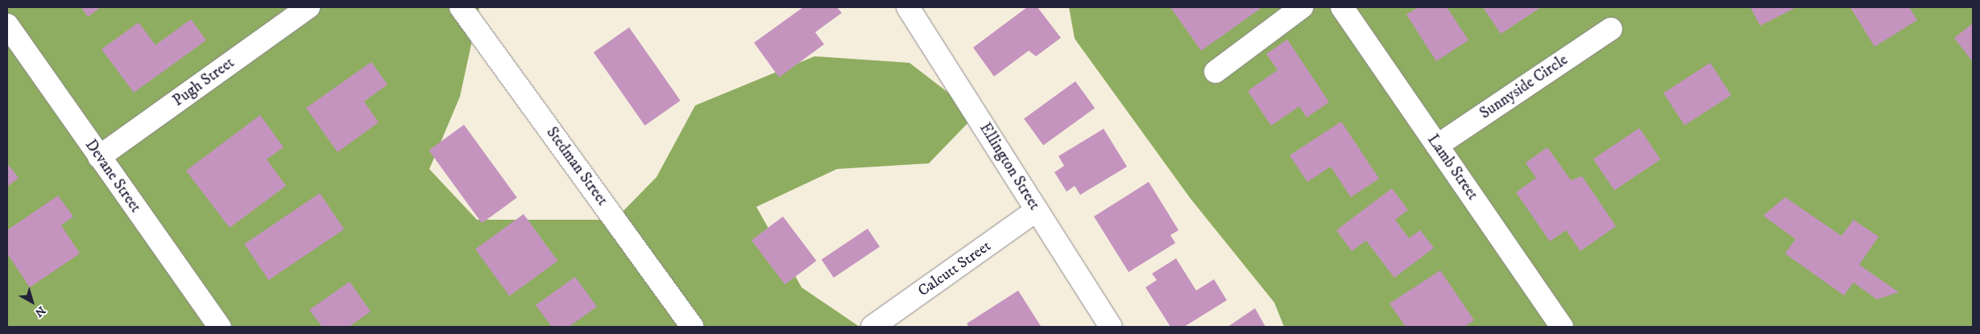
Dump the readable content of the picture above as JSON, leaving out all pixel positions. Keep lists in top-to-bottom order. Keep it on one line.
{"streets":{"street":["Pugh Street","Sunnyside Circle","Stedman Street","Ellington Street","Lamb Street","Devane Street","Calcutt Street"]},"crossings":[["Pugh Street","Devane Street"],["Sunnyside Circle","Lamb Street"],["Ellington Street","Calcutt Street"]],"north":"bottom right"}
